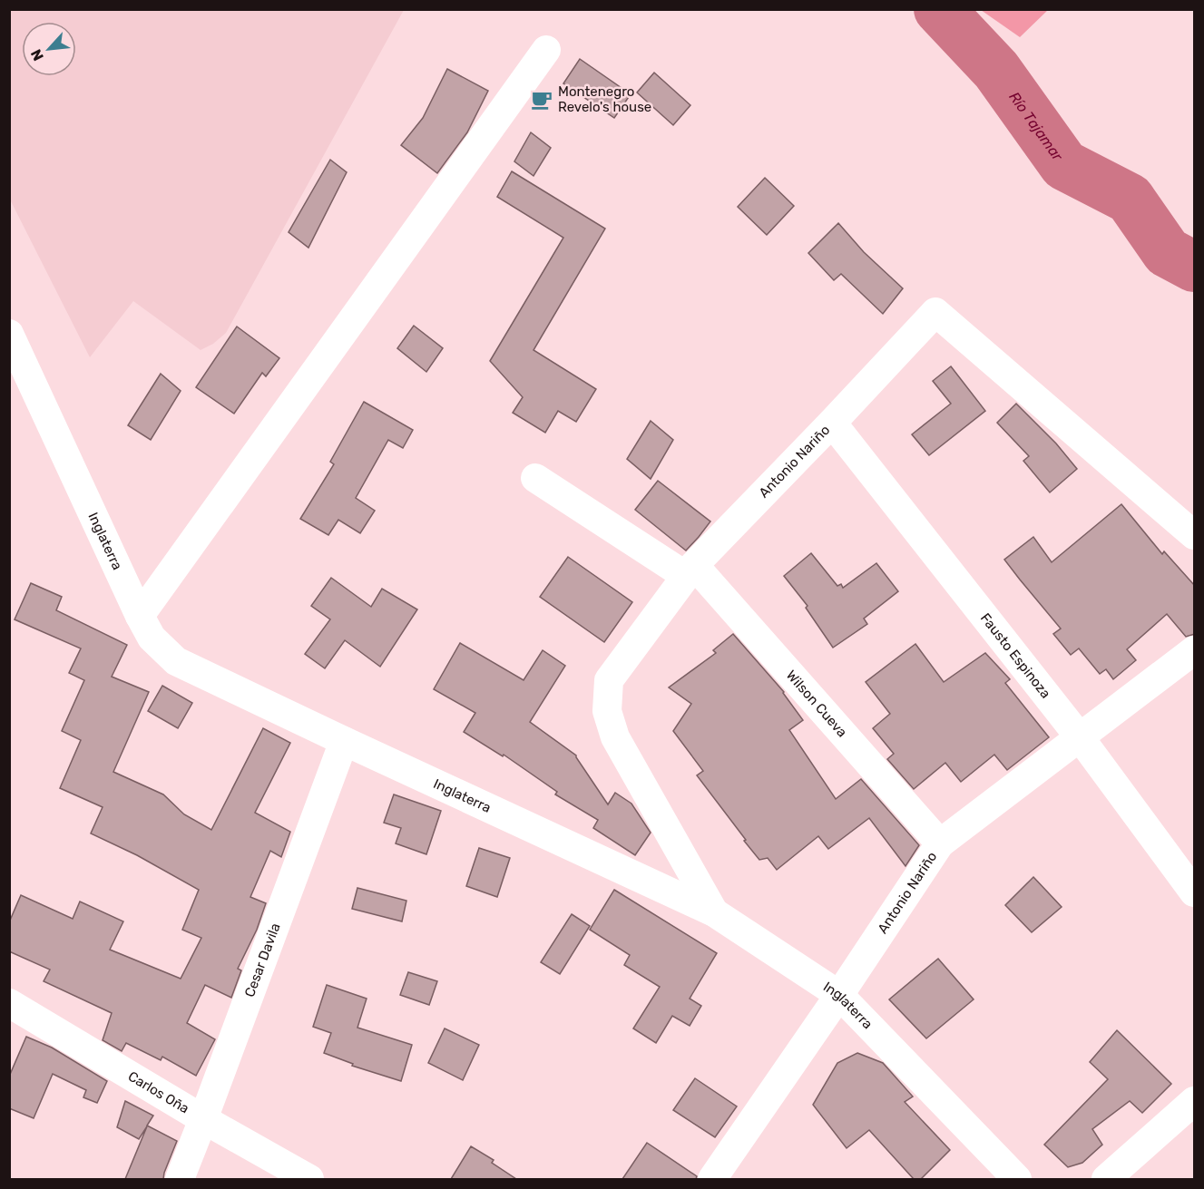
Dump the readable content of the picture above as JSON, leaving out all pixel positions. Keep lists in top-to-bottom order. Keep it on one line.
{"streets":{"street":["Antonio Nariño","Inglaterra","Fausto Espinoza","Wilson Cueva","Cesar Davila","Carlos Oña"]},"crossings":[["Antonio Nariño","Inglaterra"],["Antonio Nariño","Fausto Espinoza"],["Antonio Nariño","Wilson Cueva"],["Inglaterra","Cesar Davila"],["Cesar Davila","Carlos Oña"]],"water":["Río Tajamar"],"places":{"cafe":["Montenegro Revelo's house"]},"north":"bottom left"}
